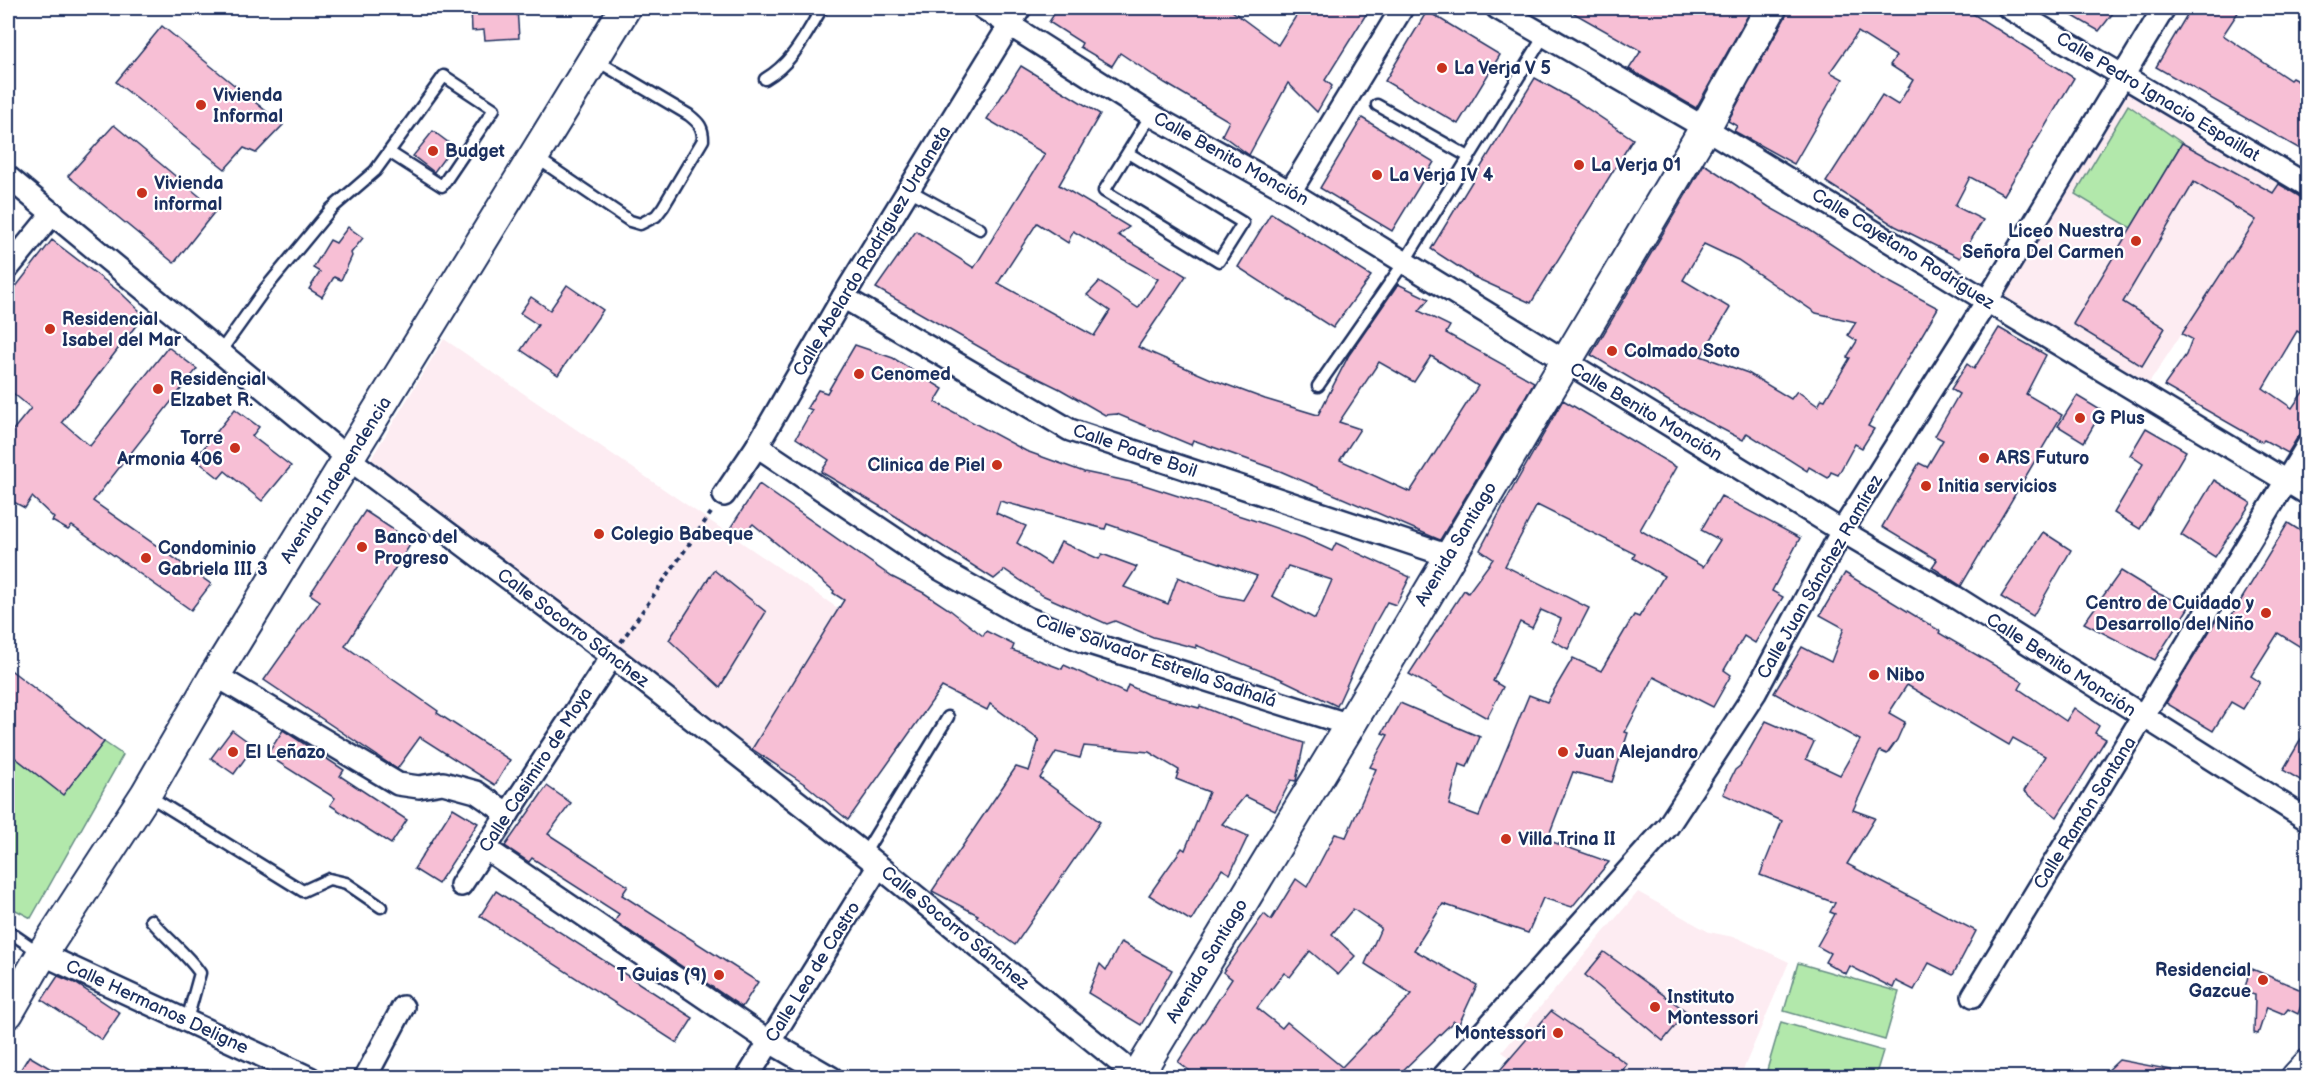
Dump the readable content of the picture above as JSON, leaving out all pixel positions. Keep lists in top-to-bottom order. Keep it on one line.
{"streets":{"main road":["Avenida Independencia","Avenida Santiago"],"street":["Calle Pedro Ignacio Espaillat","Calle Benito Monción","Calle Cayetano Rodríguez","Calle Abelardo Rodríguez Urdaneta","Calle Padre Boil","Calle Juan Sánchez Ramírez","Calle Socorro Sánchez","Calle Salvador Estrella Sadhalá","Calle Casimiro de Moya","Calle Ramón Santana","Calle Lea de Castro","Calle Hermanos Deligne"]},"crossings":[["Calle Pedro Ignacio Espaillat","Calle Juan Sánchez Ramírez"],["Calle Benito Monción","Calle Abelardo Rodríguez Urdaneta"],["Calle Benito Monción","Avenida Santiago"],["Calle Benito Monción","Calle Juan Sánchez Ramírez"],["Calle Benito Monción","Calle Ramón Santana"],["Calle Cayetano Rodríguez","Avenida Santiago"],["Calle Cayetano Rodríguez","Calle Juan Sánchez Ramírez"],["Calle Cayetano Rodríguez","Calle Ramón Santana"],["Calle Abelardo Rodríguez Urdaneta","Calle Padre Boil"],["Calle Abelardo Rodríguez Urdaneta","Calle Salvador Estrella Sadhalá"],["Calle Padre Boil","Avenida Santiago"],["Avenida Independencia","Calle Socorro Sánchez"],["Avenida Independencia","Calle Hermanos Deligne"],["Avenida Santiago","Calle Socorro Sánchez"],["Avenida Santiago","Calle Salvador Estrella Sadhalá"],["Calle Socorro Sánchez","Calle Casimiro de Moya"],["Calle Socorro Sánchez","Calle Lea de Castro"]],"places":["La Verja V 5","Vivienda Informal","Budget","La Verja 01","La Verja IV 4","Vivienda informal","Liceo Nuestra Señora Del Carmen","Residencial Isabel del Mar","Colmado Soto","Cenomed","Residencial Elzabet R.","G Plus","Torre Armonia 406","ARS Futuro","Clinica de Piel","Initia servicios","Colegio Babeque","Banco del Progreso","Condominio Gabriela III 3","Centro de Cuidado y Desarrollo del Niño","Nibo","El Leñazo","Juan Alejandro","Villa Trina II","T Guias (9)","Residencial Gazcue","Instituto Montessori","Montessori"]}
